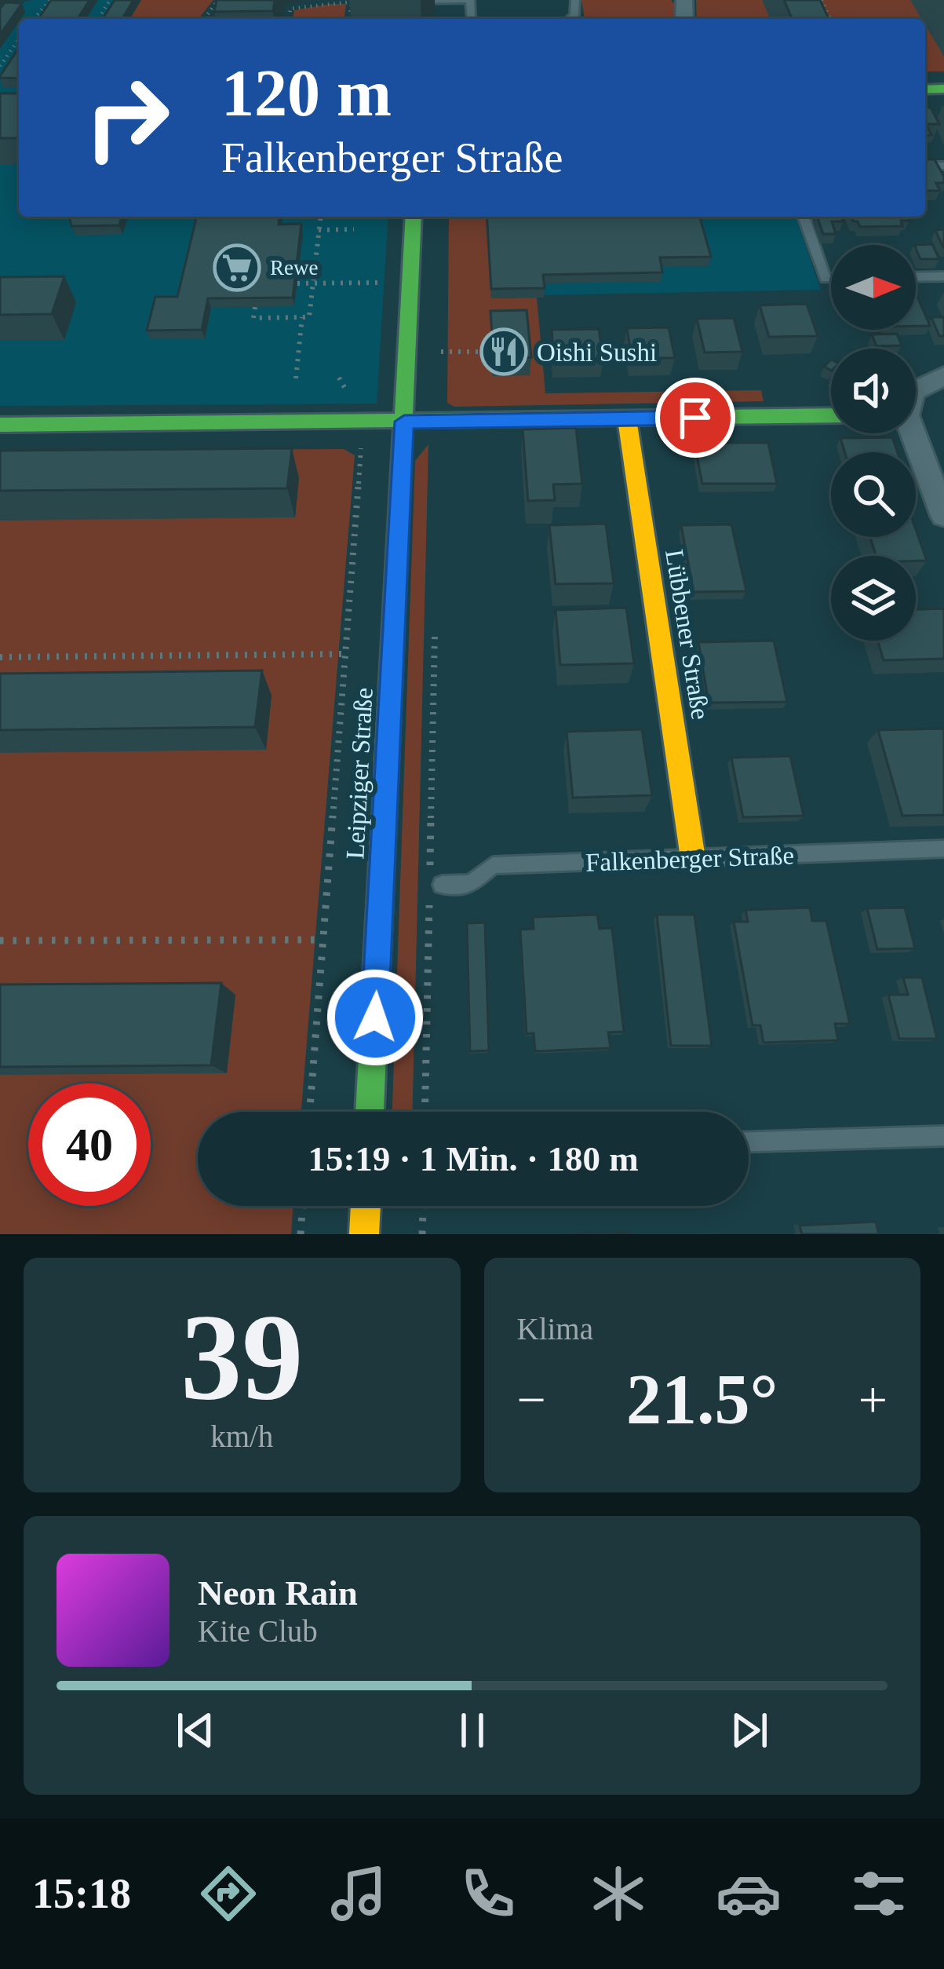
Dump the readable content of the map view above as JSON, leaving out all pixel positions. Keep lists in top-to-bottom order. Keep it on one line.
{"streets":{"street":["Lübbener Straße","Leipziger Straße"],"lane":["Falkenberger Straße"]},"crossings":[["Lübbener Straße","Falkenberger Straße"]],"places":{"supermarket":["Rewe"],"restaurant":["Oishi Sushi"]},"north":"right","page":{"turn":["120 m","Falkenberger Straße"],"limit":"40","trip":"15:19 · 1 Min. · 180 m","tile":[["39","km/h"],"Klima"],"heat":["−","21.5°","+"],"song":["Neon Rain","Kite Club"],"tabs":"15:18"}}
